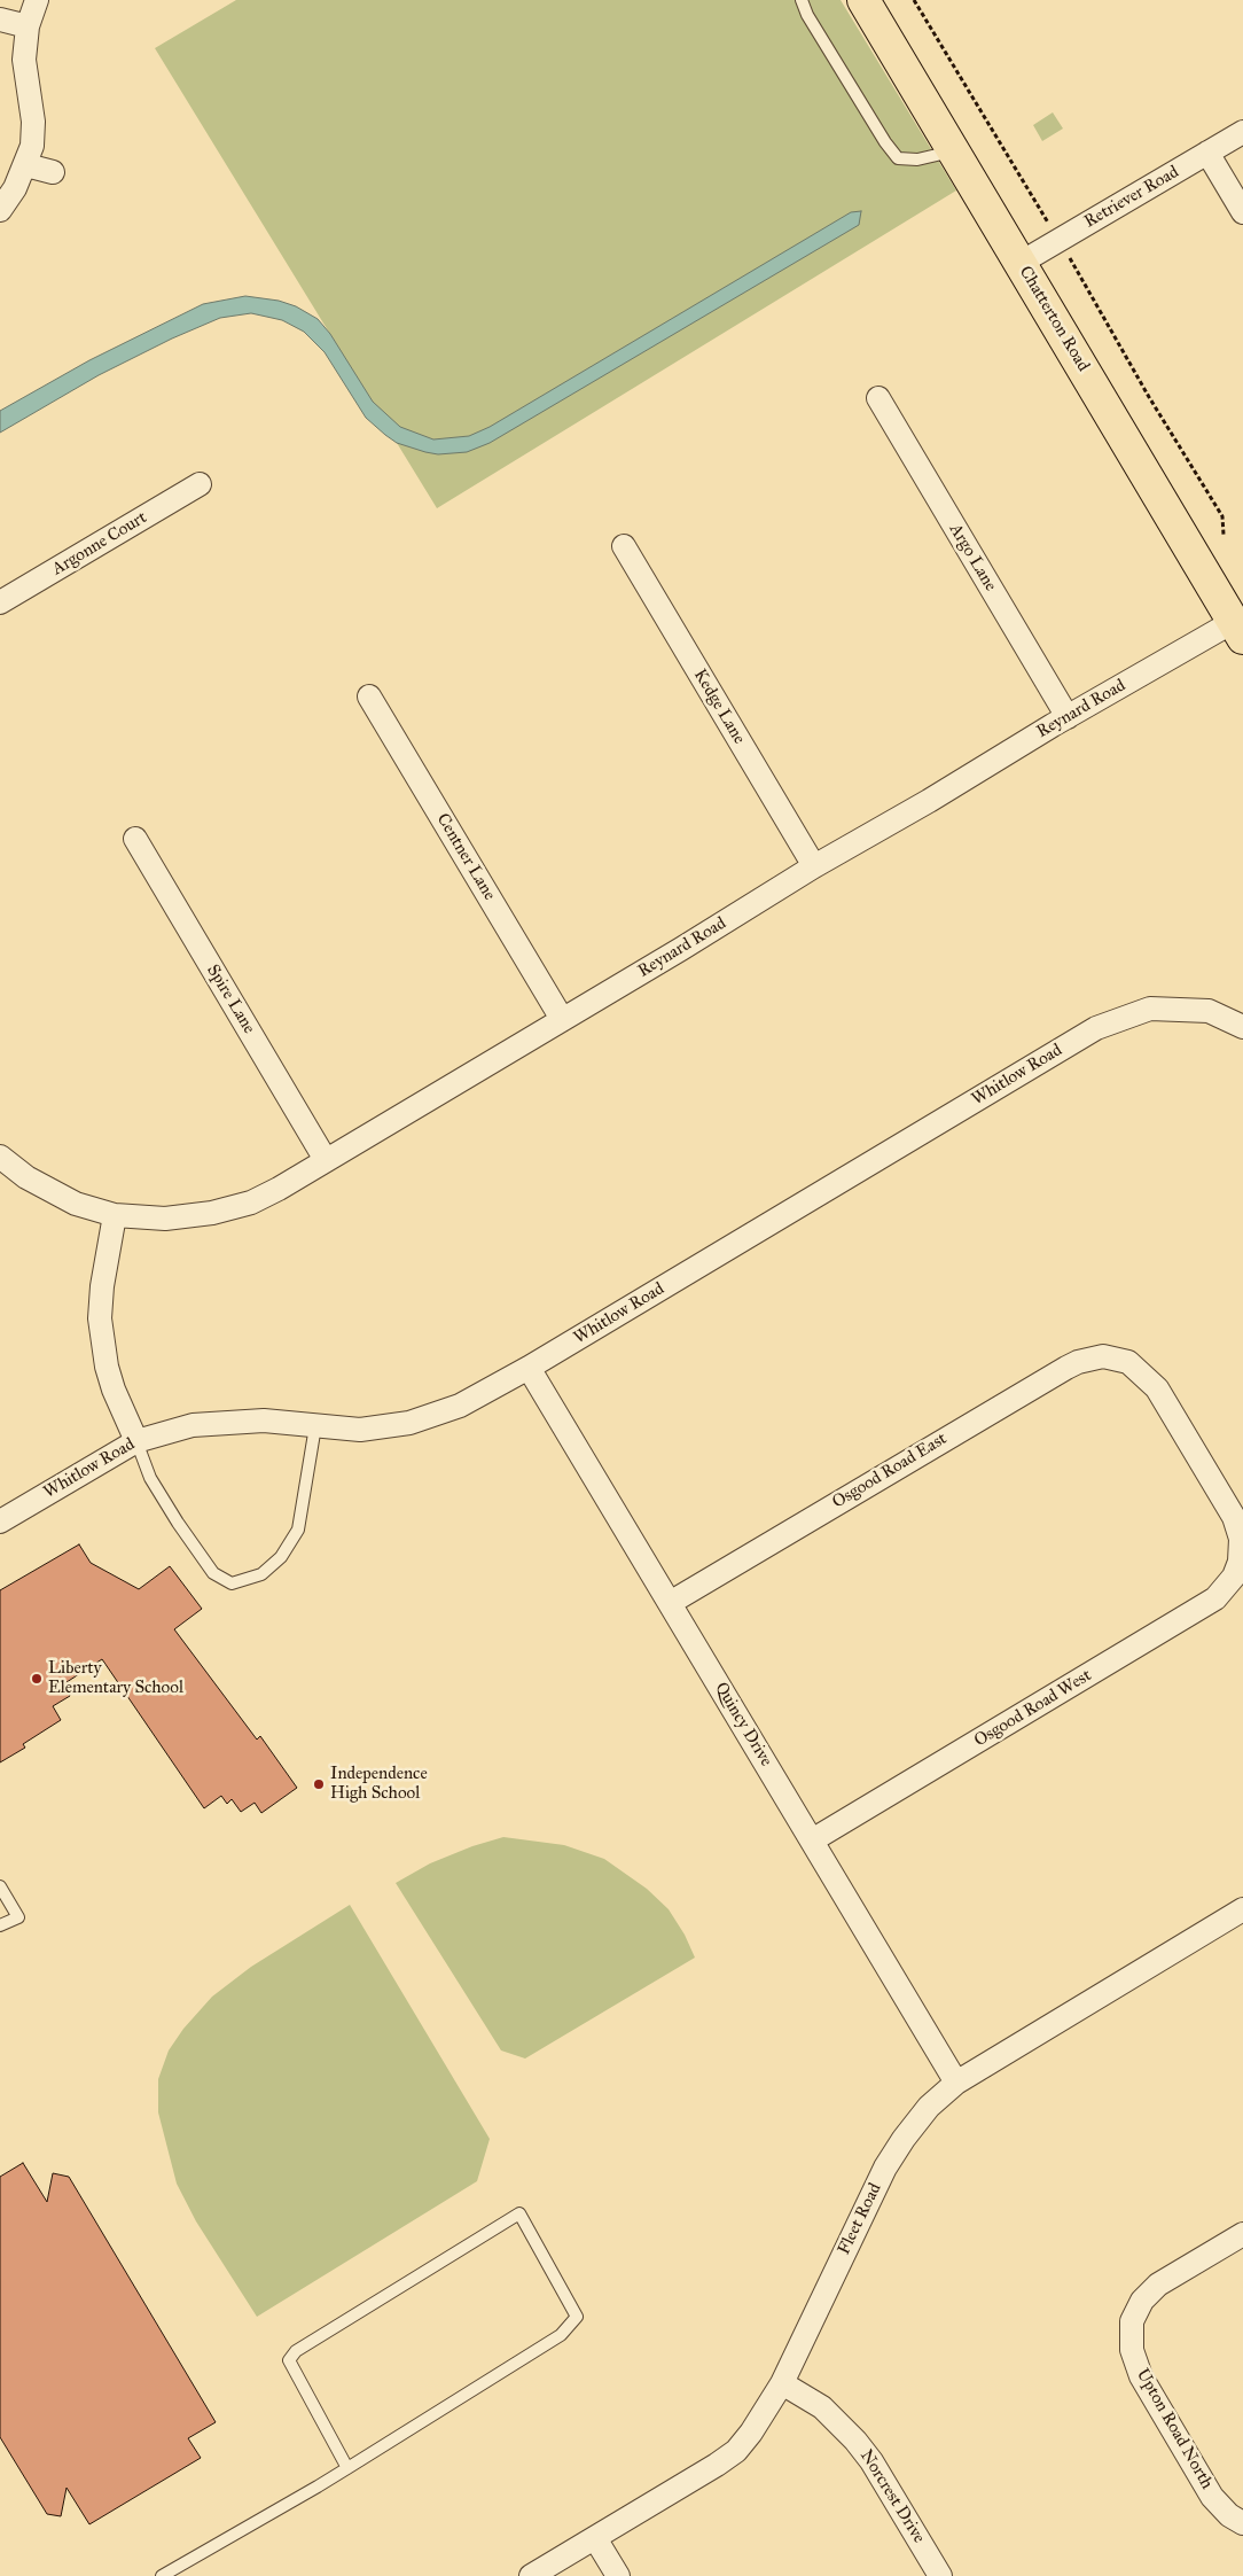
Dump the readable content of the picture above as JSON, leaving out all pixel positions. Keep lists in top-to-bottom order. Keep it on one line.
{"streets":{"main road":["Chatterton Road"],"street":["Retriever Road","Argonne Court","Argo Lane","Kedge Lane","Reynard Road","Centner Lane","Spire Lane","Whitlow Road","Osgood Road East","Osgood Road West","Quincy Drive","Fleet Road","Upton Road North","Norcrest Drive"]},"crossings":[["Retriever Road","Chatterton Road"],["Chatterton Road","Reynard Road"],["Argo Lane","Reynard Road"],["Kedge Lane","Reynard Road"],["Reynard Road","Centner Lane"],["Reynard Road","Spire Lane"],["Whitlow Road","Quincy Drive"],["Osgood Road East","Osgood Road West"],["Osgood Road East","Quincy Drive"],["Osgood Road West","Quincy Drive"],["Quincy Drive","Fleet Road"],["Fleet Road","Norcrest Drive"]],"places":["Liberty Elementary School","Independence High School"]}
